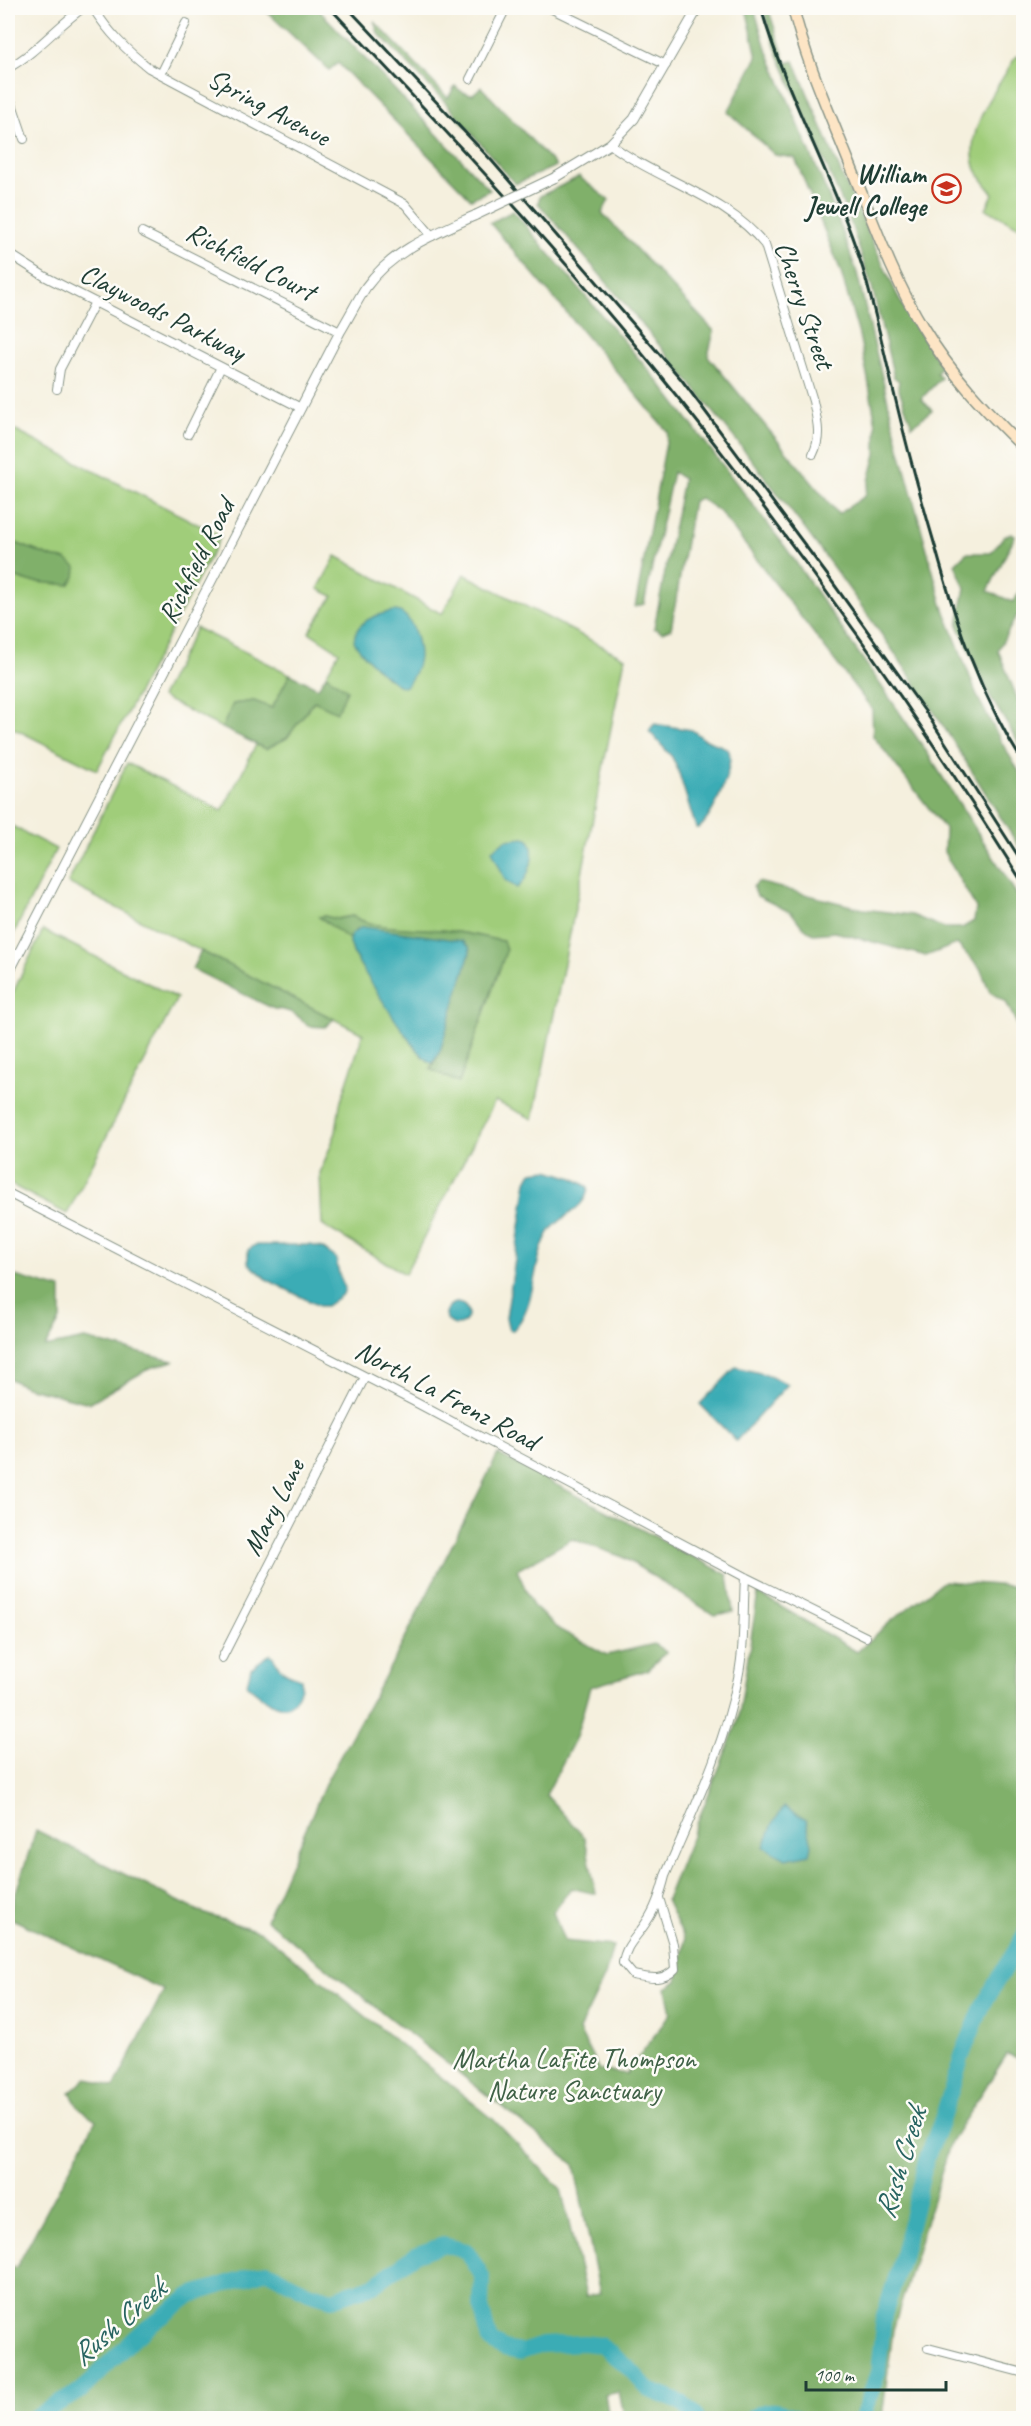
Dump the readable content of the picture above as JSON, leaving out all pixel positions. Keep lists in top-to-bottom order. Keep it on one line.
{"streets":{"street":["Spring Avenue","Richfield Court","Cherry Street","Claywoods Parkway","Richfield Road","North La Frenz Road","Mary Lane"]},"crossings":[["Spring Avenue","Richfield Road"],["Richfield Court","Richfield Road"],["Cherry Street","Richfield Road"],["Claywoods Parkway","Richfield Road"],["North La Frenz Road","Mary Lane"]],"water":["Rush Creek"],"parks":["Martha LaFite Thompson Nature Sanctuary"],"places":{"school or university":["William Jewell College"]},"scale_bar":"100 m"}
